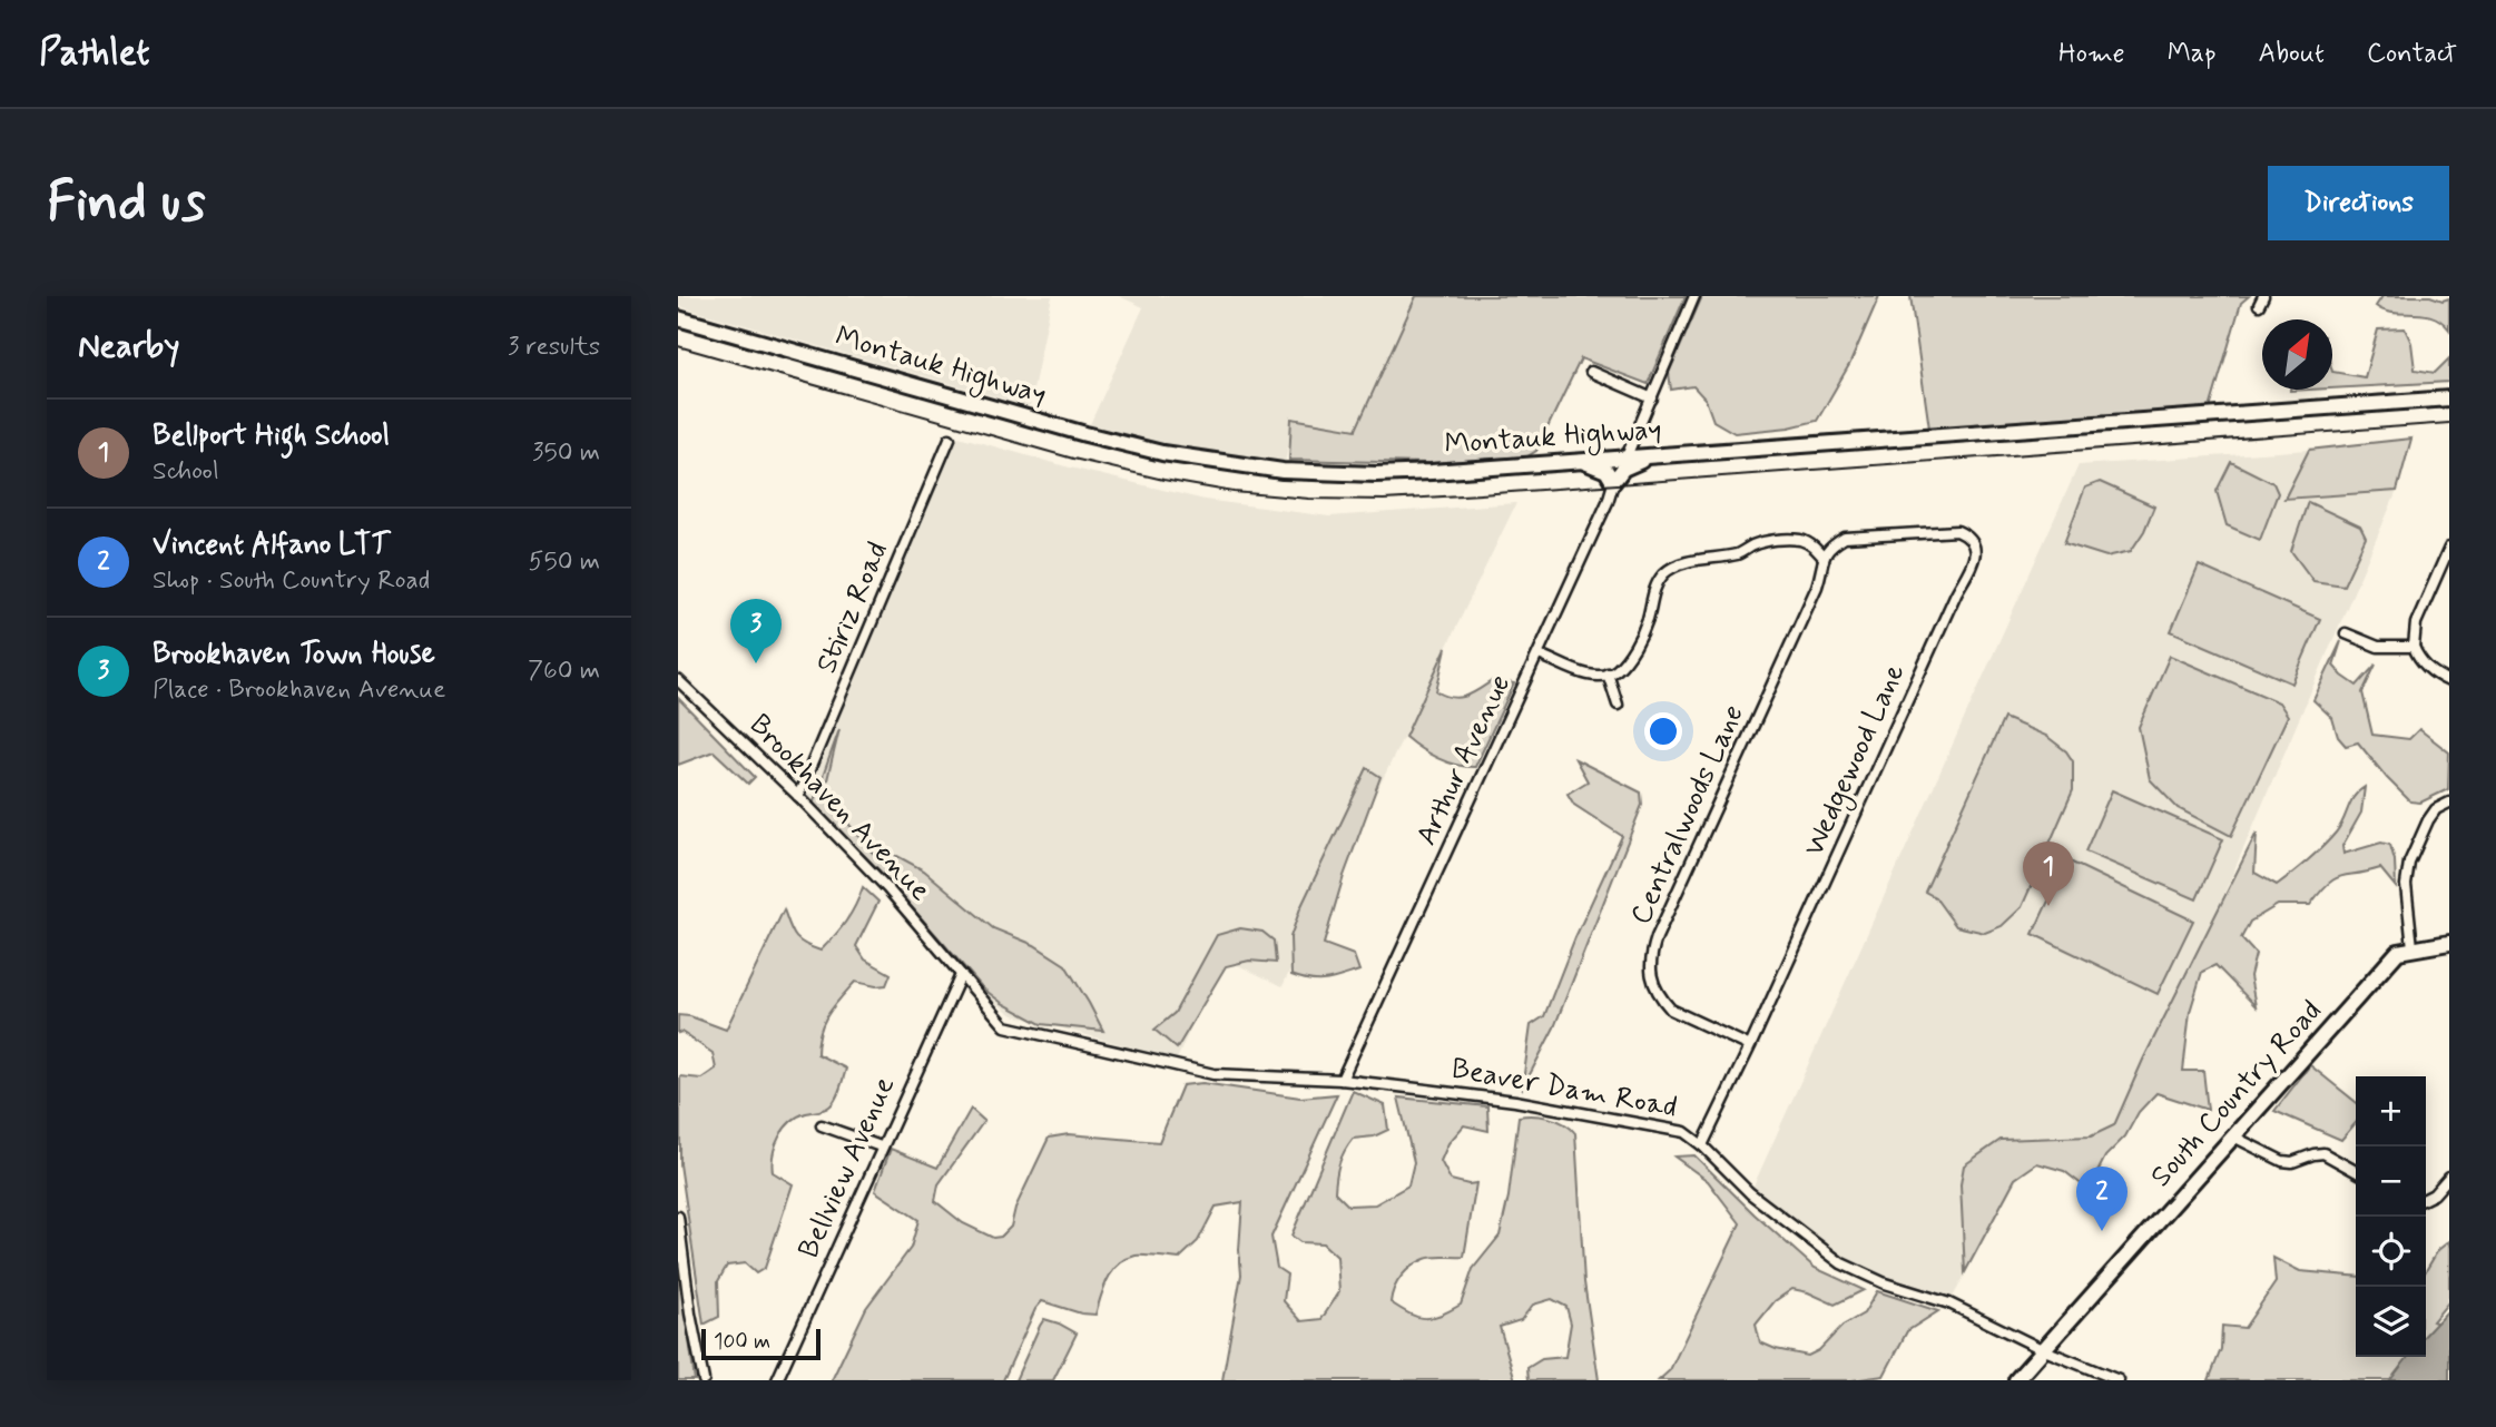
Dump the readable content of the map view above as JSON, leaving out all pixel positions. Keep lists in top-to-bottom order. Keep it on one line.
{"streets":{"main road":["Montauk Highway","South Country Road"],"street":["Stiriz Road","Arthur Avenue","Wedgewood Lane","Brookhaven Avenue","Centralwoods Lane","Beaver Dam Road","Bellview Avenue"]},"crossings":[["Montauk Highway","Arthur Avenue"],["Stiriz Road","Brookhaven Avenue"],["Arthur Avenue","Beaver Dam Road"],["Wedgewood Lane","Centralwoods Lane"],["Wedgewood Lane","Beaver Dam Road"],["Brookhaven Avenue","Beaver Dam Road"],["Brookhaven Avenue","Bellview Avenue"],["Beaver Dam Road","South Country Road"],["Beaver Dam Road","Bellview Avenue"]],"scale_bar":"100 m","north":"top right","page":{"header":"Pathlet","nav":["Home","Map","About","Contact"],"buttons":"Directions","title":"Find us","heading":["Nearby","3 results"],"list":[{"mark":"1","name":"Bellport High School","note":"School","value":"350 m"},{"mark":"2","name":"Vincent Alfano LTT","note":"Shop · South Country Road","value":"550 m"},{"mark":"3","name":"Brookhaven Town House","note":"Place · Brookhaven Avenue","value":"760 m"}],"pins":["3","1","2"],"map_buttons":["+","−"],"scale":"100 m"}}
